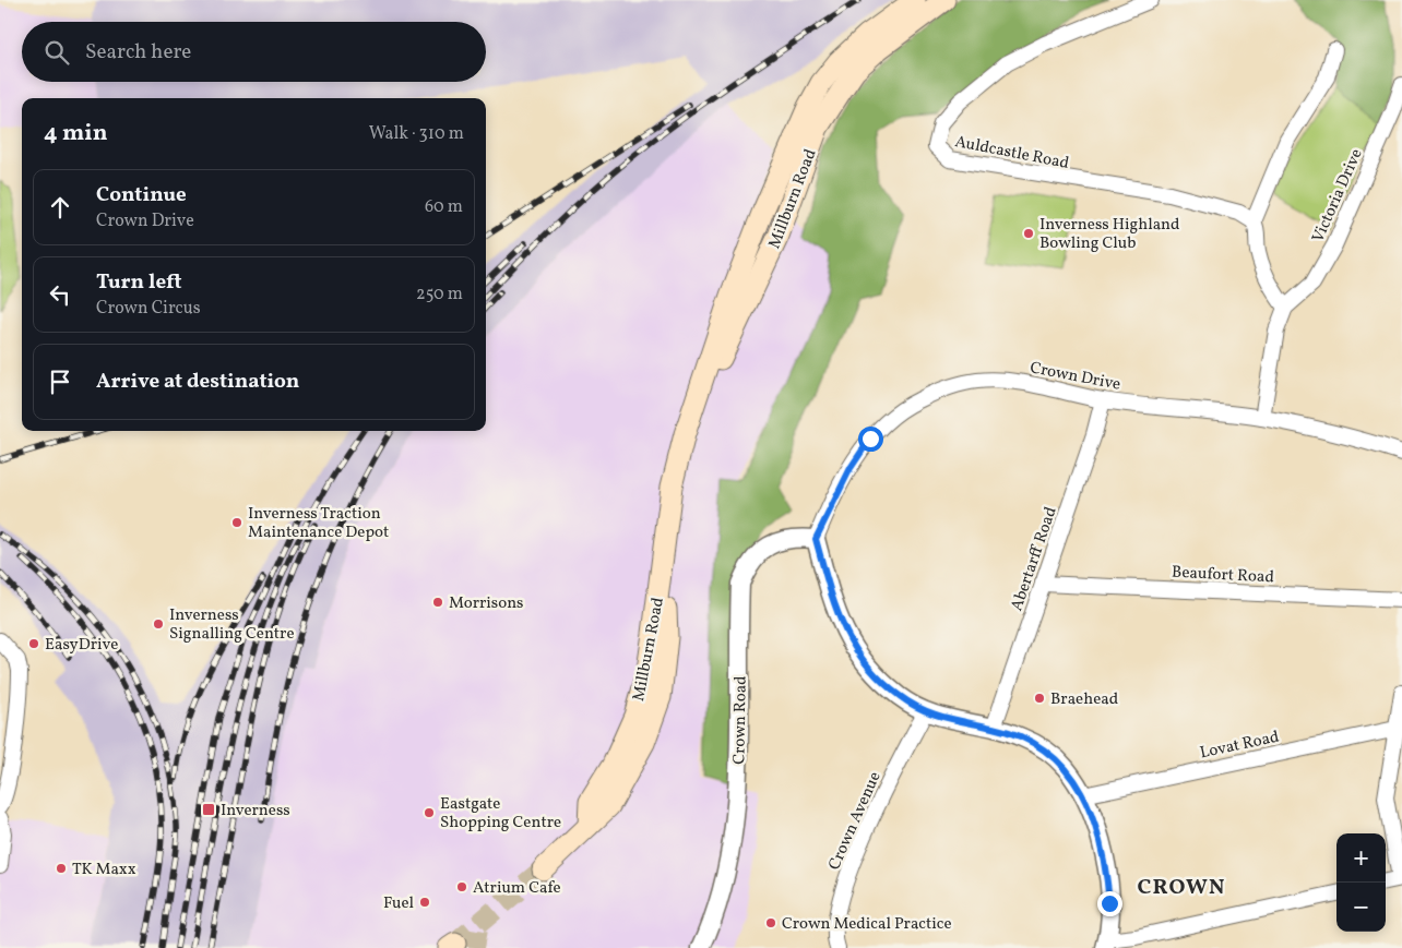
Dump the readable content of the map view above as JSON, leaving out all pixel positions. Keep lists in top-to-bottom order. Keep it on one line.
{"streets":{"main road":["Millburn Road"],"street":["Auldcastle Road","Victoria Drive","Crown Drive","Abertarff Road","Beaufort Road","Crown Road","Lovat Road","Crown Avenue"]},"crossings":[["Victoria Drive","Crown Drive"],["Crown Drive","Abertarff Road"],["Crown Drive","Crown Road"],["Abertarff Road","Beaufort Road"]],"districts":["CROWN"],"places":{"other":["Inverness Highland Bowling Club","Inverness Traction Maintenance Depot","Morrisons","Inverness Signalling Centre","EasyDrive","Braehead","Eastgate Shopping Centre","TK Maxx","Atrium Cafe","Fuel","Crown Medical Practice"],"transit":["Inverness"]},"page":{"search":"Search here","heading":["4 min","Walk · 310 m"],"list":[["Continue","Crown Drive","60 m"],["Turn left","Crown Circus","250 m"],"Arrive at destination"],"map_buttons":["+","−"]}}
